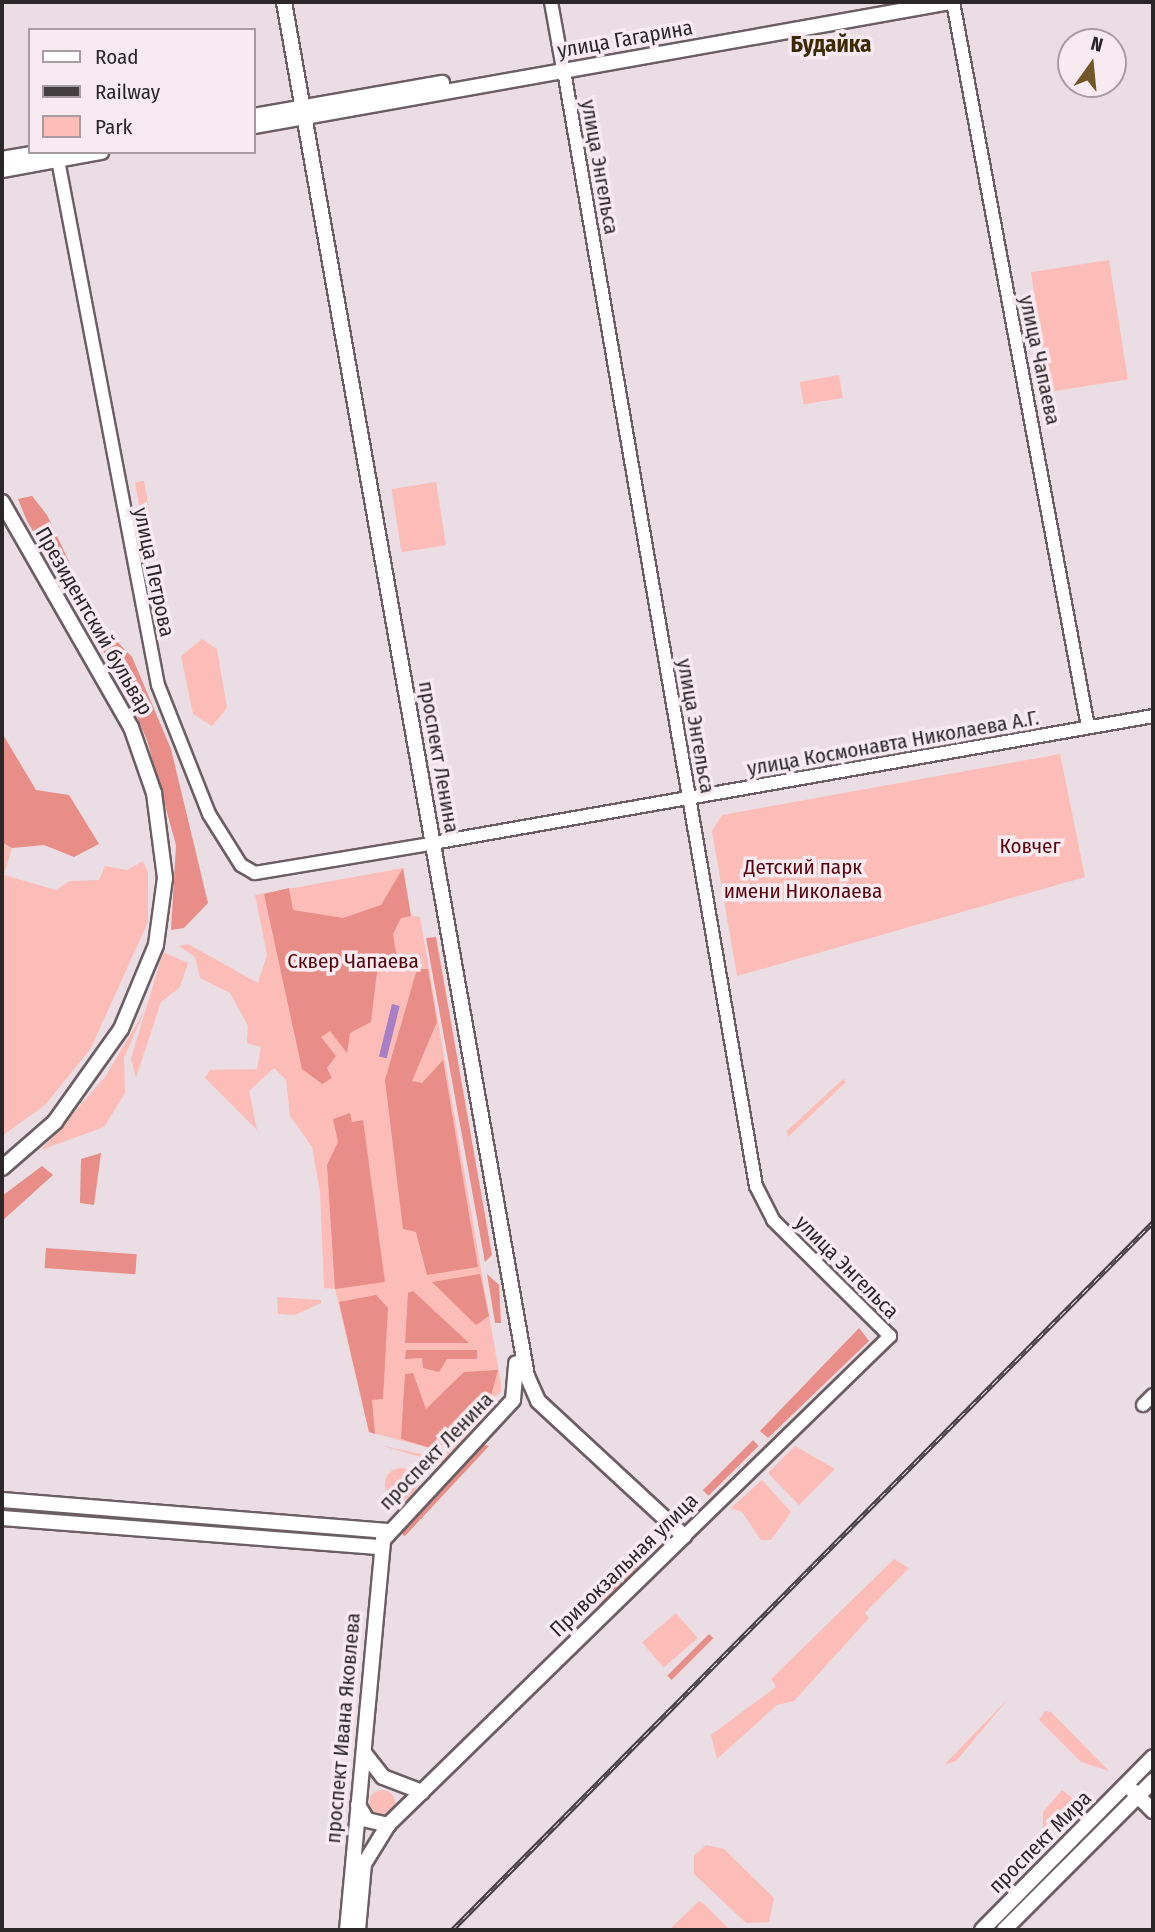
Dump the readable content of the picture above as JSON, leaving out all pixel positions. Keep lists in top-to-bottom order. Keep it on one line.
{"streets":{"main road":["улица Гагарина","Президентский бульвар","проспект Ленина","Привокзальная улица","проспект Ивана Яковлева","проспект Мира"],"street":["улица Энгельса","улица Чапаева","улица Петрова","улица Космонавта Николаева А.Г."]},"crossings":[["улица Гагарина","улица Энгельса"],["улица Гагарина","улица Чапаева"],["улица Гагарина","проспект Ленина"],["улица Энгельса","улица Космонавта Николаева А.Г."],["улица Энгельса","Привокзальная улица"],["улица Чапаева","улица Космонавта Николаева А.Г."],["улица Петрова","улица Космонавта Николаева А.Г."],["улица Космонавта Николаева А.Г.","проспект Ленина"],["проспект Ленина","Привокзальная улица"],["проспект Ленина","проспект Ивана Яковлева"],["Привокзальная улица","проспект Ивана Яковлева"]],"districts":["Будайка"],"parks":["Ковчег","Детский парк имени Николаева","Сквер Чапаева"],"legend":["Road","Railway","Park"],"north":"top"}
